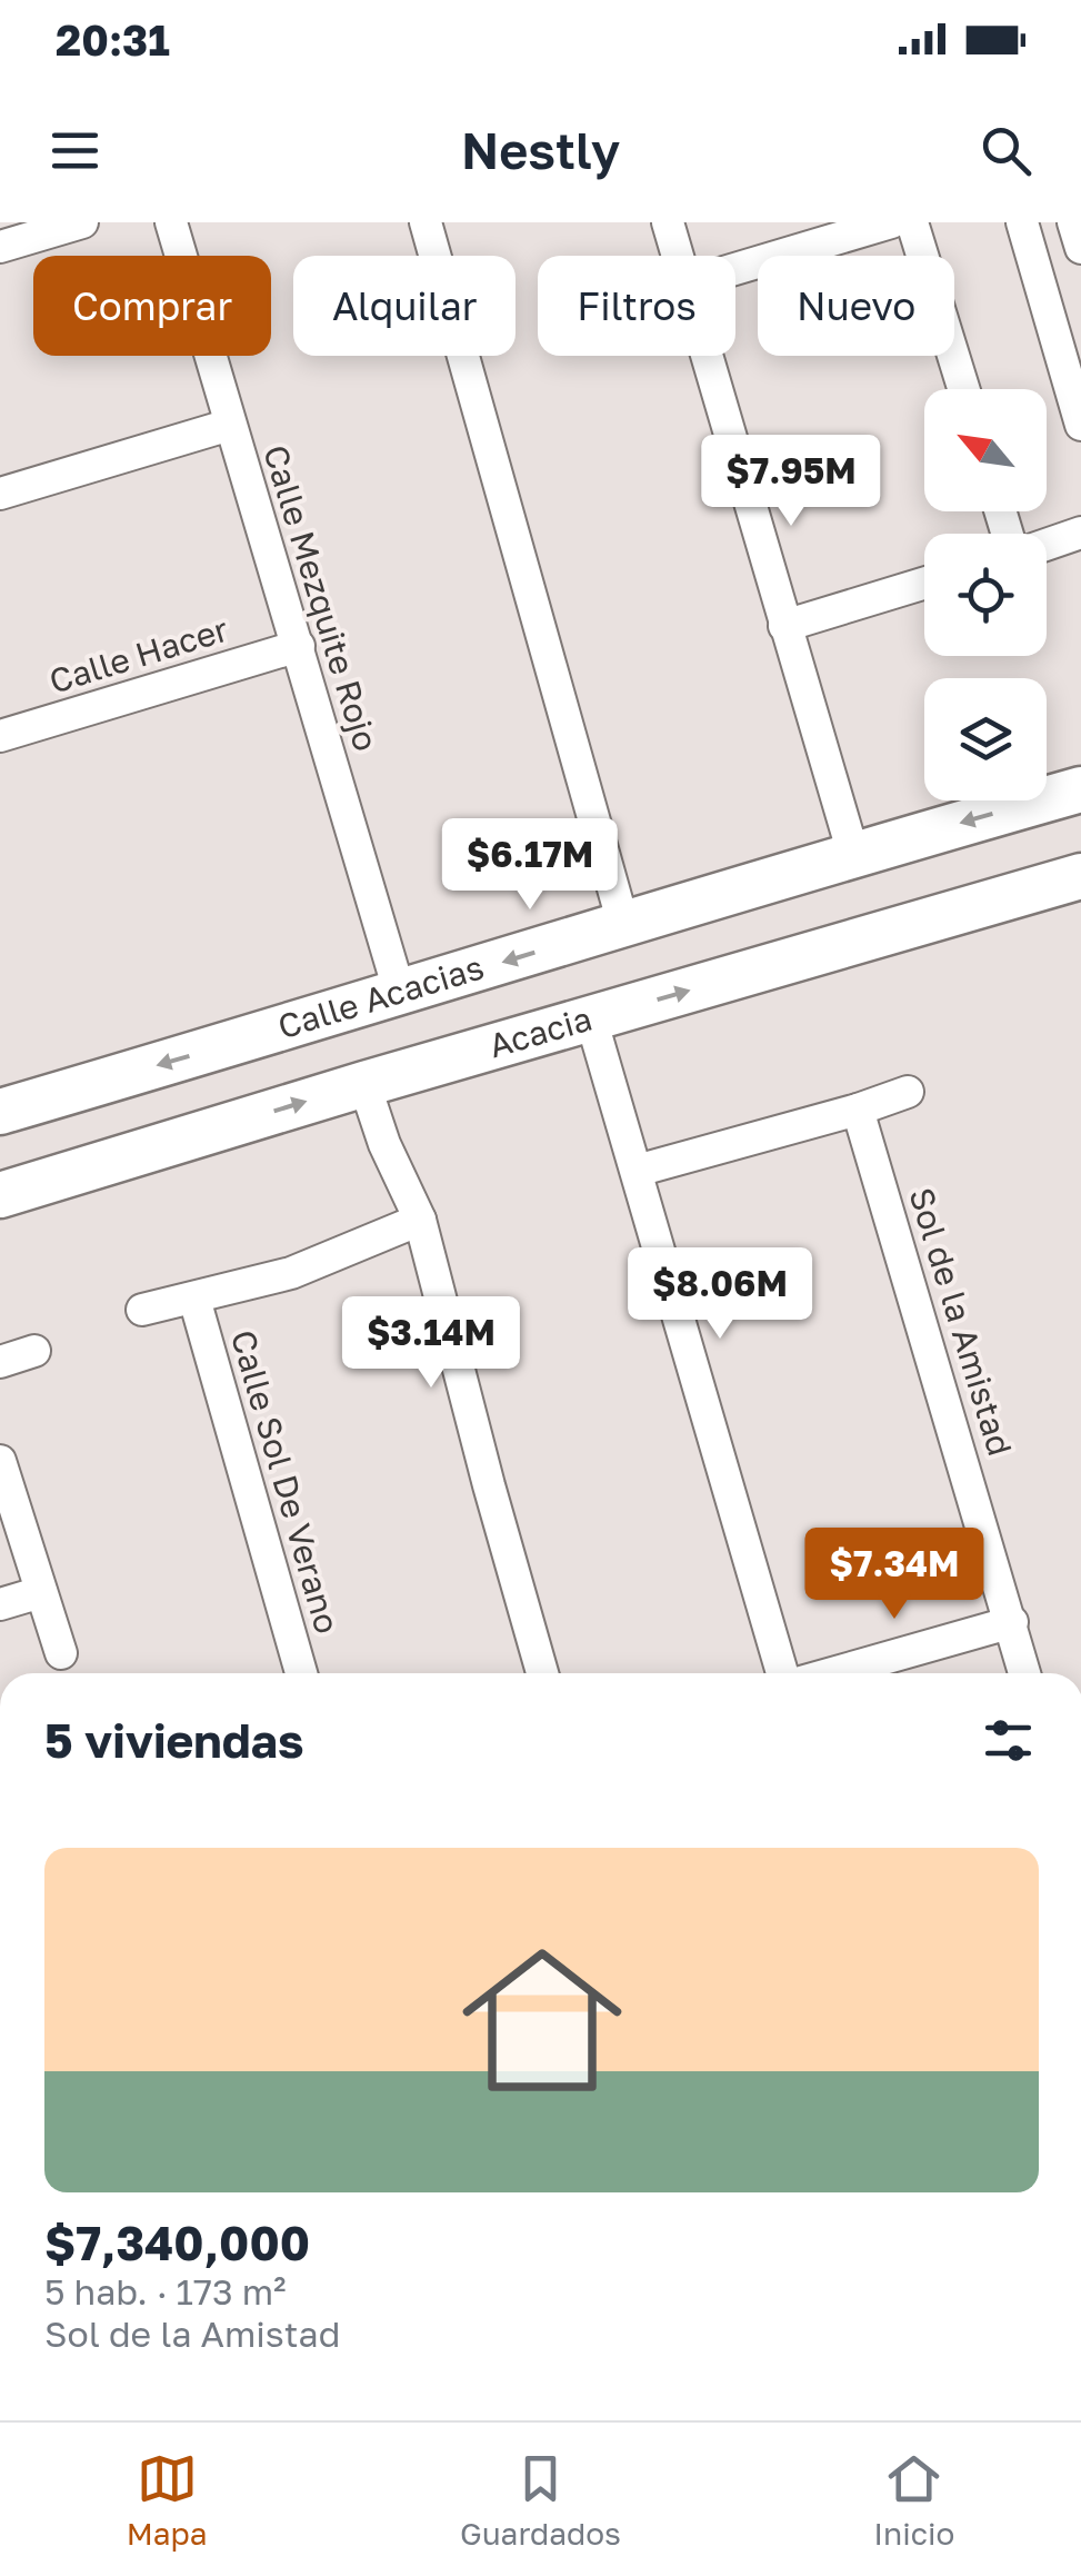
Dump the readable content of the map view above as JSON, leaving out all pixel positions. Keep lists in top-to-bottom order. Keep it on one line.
{"streets":{"main road":["Calle Acacias","Acacia"],"street":["Calle Mezquite Rojo","Calle Hacer","Sol de la Amistad","Calle Sol De Verano"]},"crossings":[["Calle Mezquite Rojo","Calle Hacer"],["Calle Mezquite Rojo","Calle Acacias"]],"one_way":["Calle Acacias","Acacia"],"north":"top left","page":{"status":"20:31","header":"Nestly","chip":["Comprar","Alquilar","Filtros","Nuevo"],"price":["$7.95M","$6.17M","$8.06M","$3.14M","$7.34M"],"heading":"5 viviendas","list":[{"name":"$7,340,000","note":"5 hab. · 173 m² · Sol de la Amistad"}],"tabs":["Mapa","Guardados","Inicio"]}}
